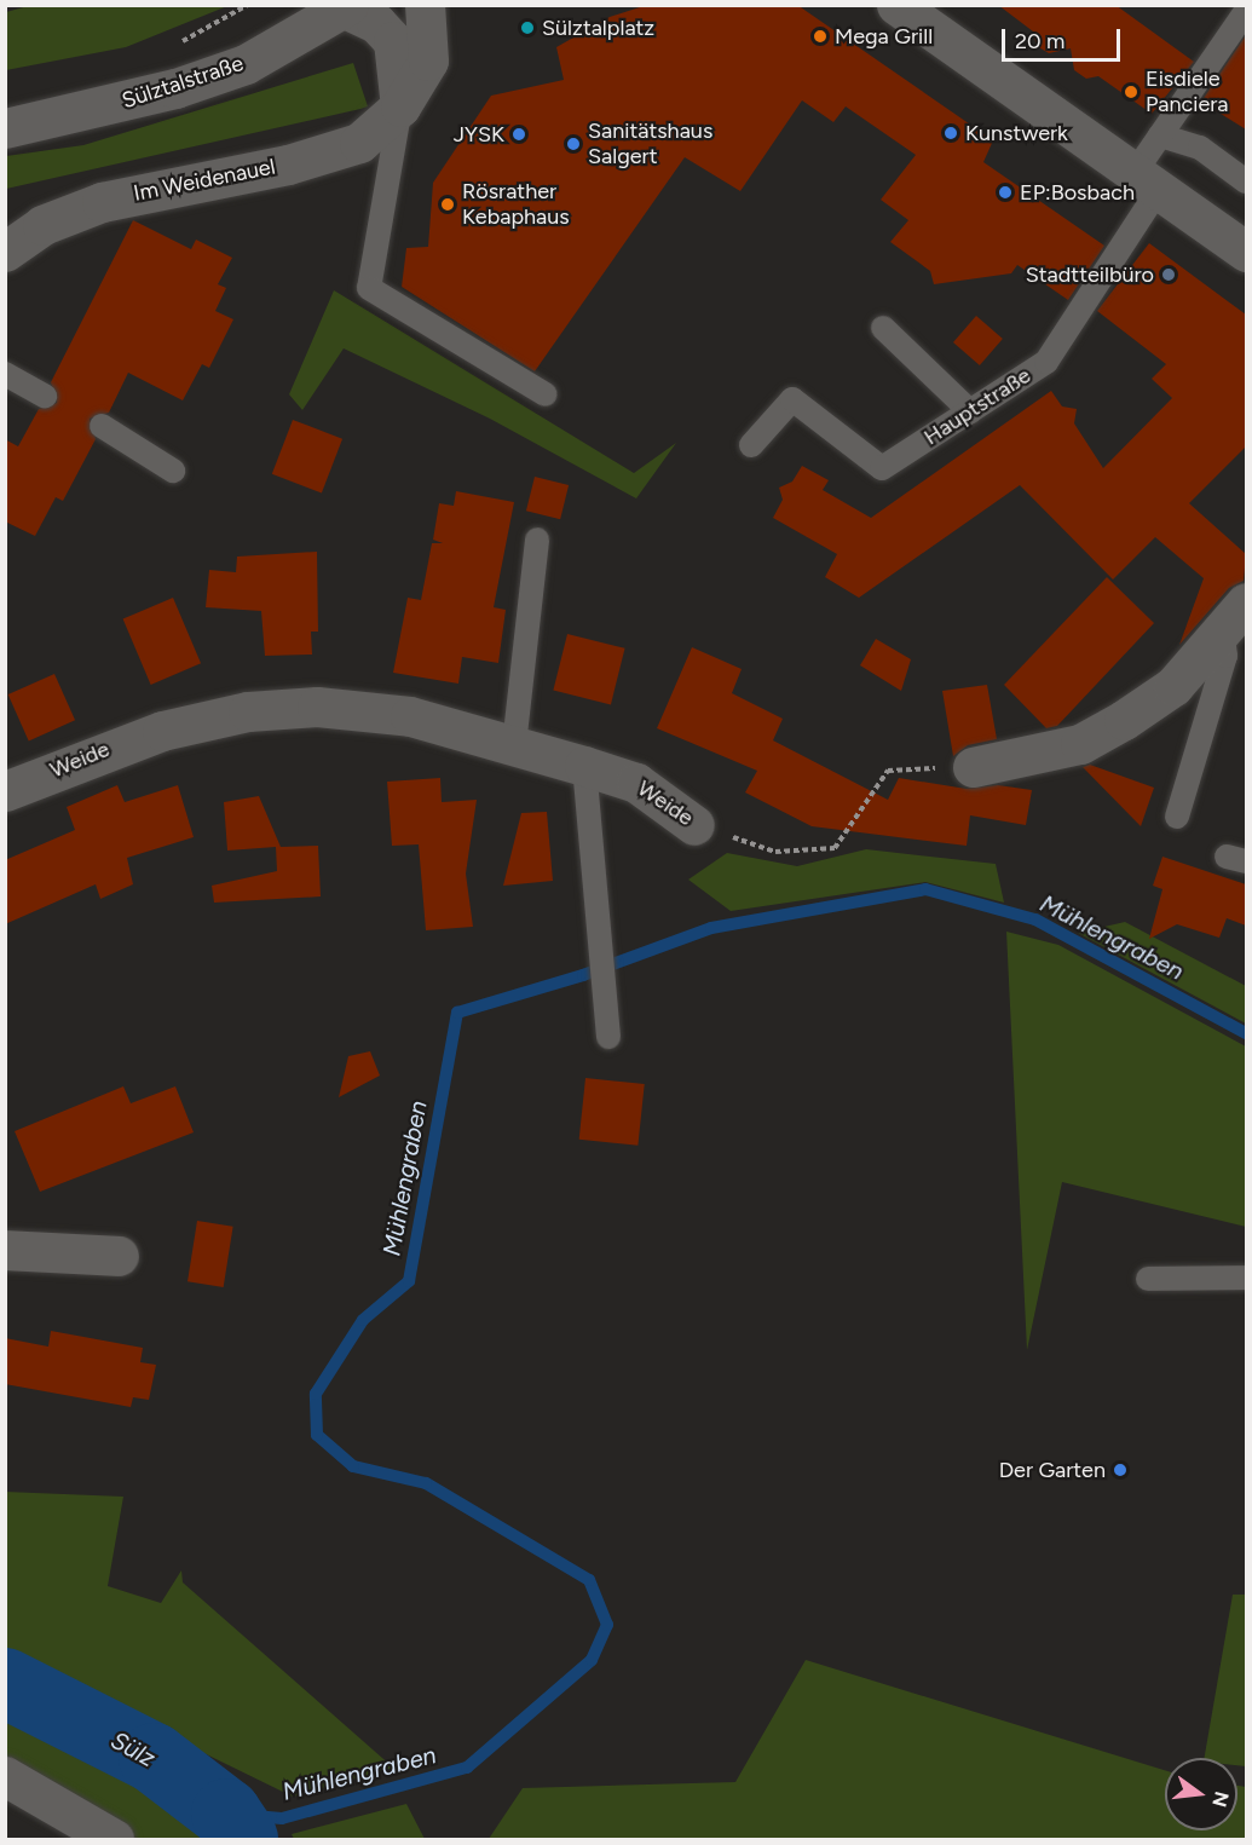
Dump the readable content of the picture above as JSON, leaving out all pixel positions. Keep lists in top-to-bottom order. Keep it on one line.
{"streets":{"street":["Sülztalstraße","Im Weidenauel","Weide"],"lane":["Hauptstraße"]},"water":["Mühlengraben","Sülz"],"places":["Sülztalplatz","Mega Grill","Eisdiele Panciera","Kunstwerk","JYSK","Sanitätshaus Salgert","EP:Bosbach","Rösrather Kebaphaus","Stadtteilbüro","Der Garten"],"scale_bar":"20 m","north":"right"}
